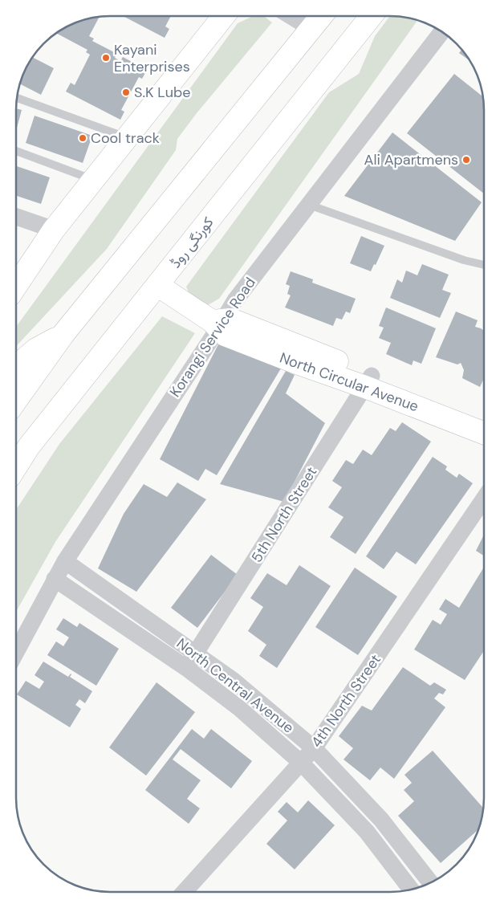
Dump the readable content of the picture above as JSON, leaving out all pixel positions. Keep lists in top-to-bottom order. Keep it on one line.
{"streets":{"main road":["کورنگی روڈ","North Circular Avenue"],"street":["Korangi Service Road","5th North Street","North Central Avenue","4th North Street"]},"crossings":[["کورنگی روڈ","North Circular Avenue"],["Korangi Service Road","North Circular Avenue"],["Korangi Service Road","North Central Avenue"],["North Circular Avenue","5th North Street"],["5th North Street","North Central Avenue"],["North Central Avenue","4th North Street"]],"places":["Kayani Enterprises","S.K Lube","Cool track","Ali Apartmens"]}
